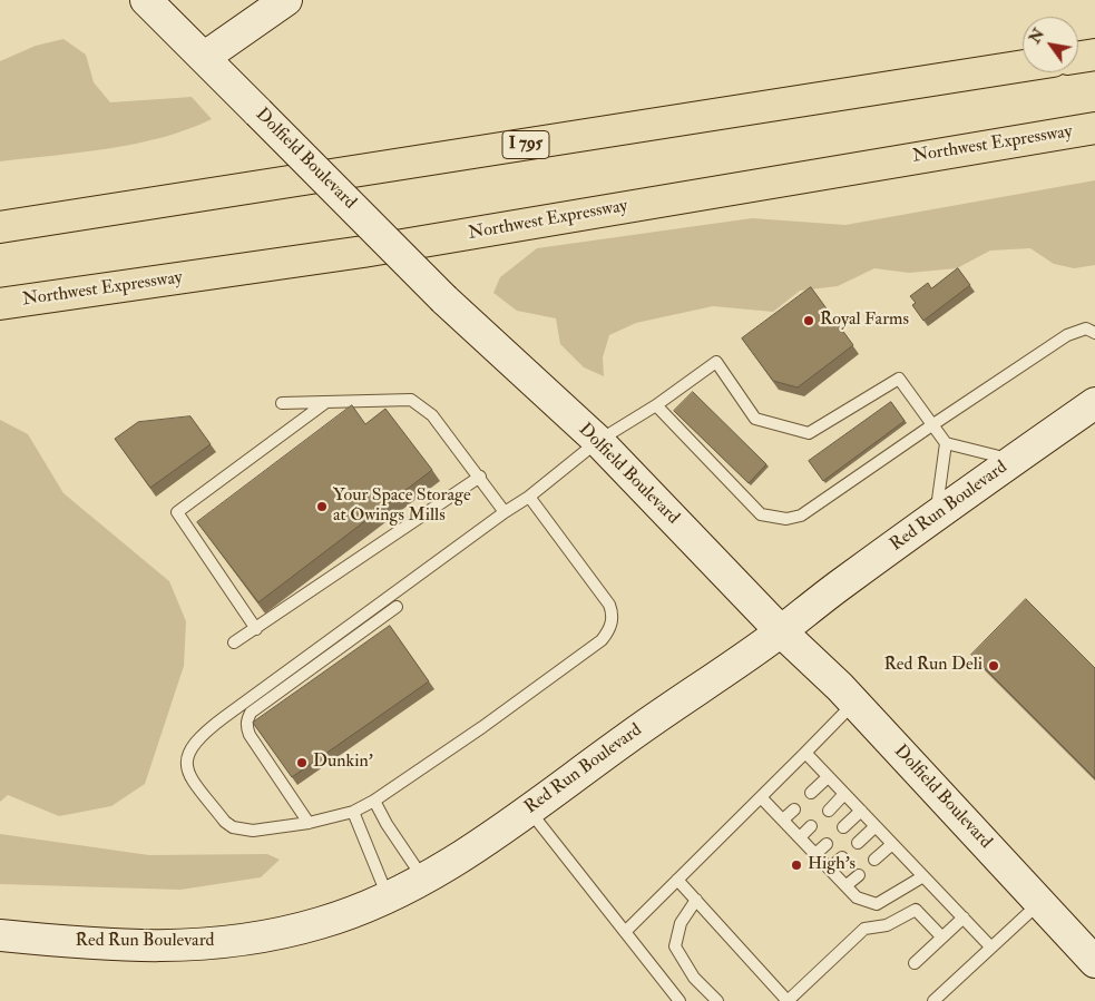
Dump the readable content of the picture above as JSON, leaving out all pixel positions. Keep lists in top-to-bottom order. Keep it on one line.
{"streets":{"highway":["I 795","Northwest Expressway"],"main road":["Dolfield Boulevard","Red Run Boulevard"]},"crossings":[["Dolfield Boulevard","Red Run Boulevard"]],"places":["Royal Farms","Your Space Storage at Owings Mills","Red Run Deli","Dunkin'","High's"],"north":"top left"}
